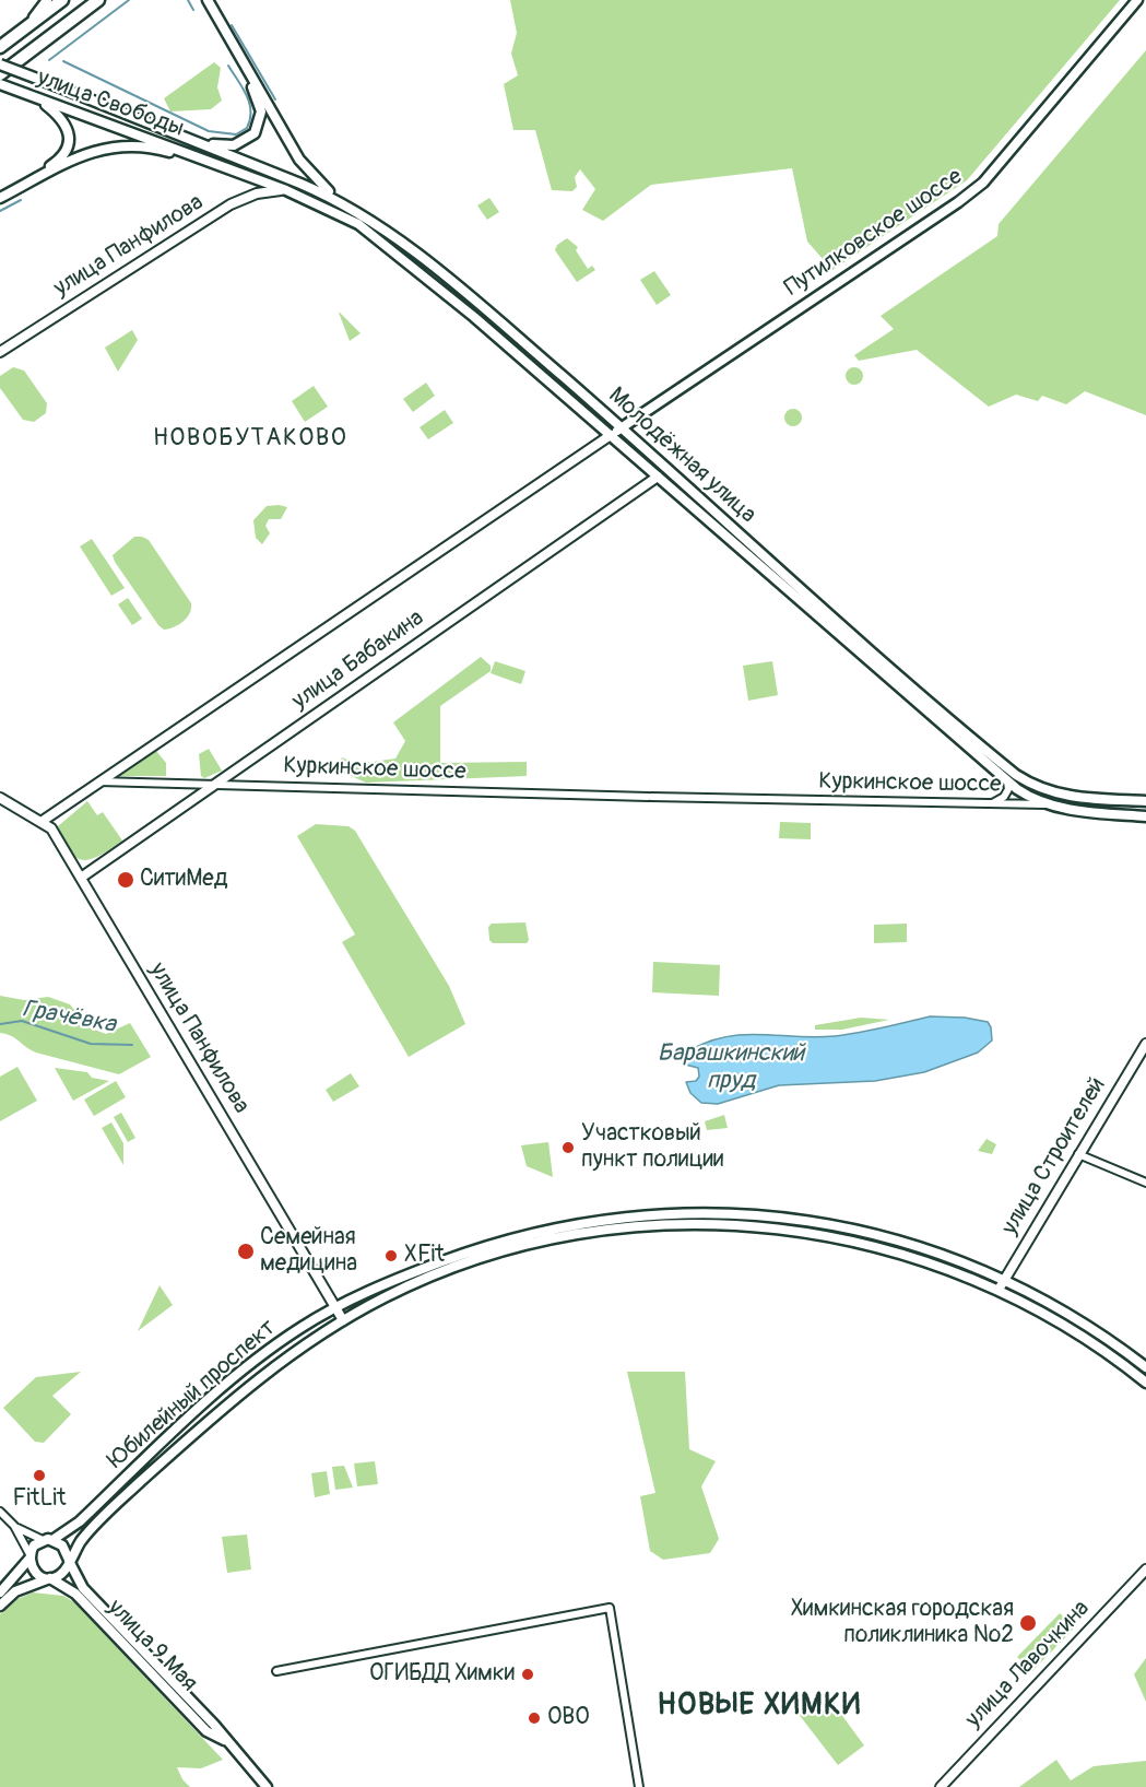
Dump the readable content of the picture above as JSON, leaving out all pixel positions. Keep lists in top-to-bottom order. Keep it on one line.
{"streets":{"main road":["улица Свободы","Путилковское шоссе","Молодёжная улица","Юбилейный проспект","улица 9 Мая"],"street":["улица Панфилова","улица Бабакина","Куркинское шоссе","улица Строителей","улица Лавочкина"]},"crossings":[["улица Свободы","Молодёжная улица"],["Путилковское шоссе","Молодёжная улица"],["Путилковское шоссе","улица Бабакина"],["улица Панфилова","Молодёжная улица"],["улица Панфилова","улица Бабакина"],["улица Панфилова","Юбилейный проспект"],["Молодёжная улица","улица Бабакина"],["Молодёжная улица","Куркинское шоссе"],["улица Бабакина","Куркинское шоссе"],["улица Строителей","Юбилейный проспект"],["Юбилейный проспект","улица 9 Мая"]],"districts":["НОВОБУТАКОВО","НОВЫЕ ХИМКИ"],"water":["Грачёвка","Барашкинский пруд"],"places":["СитиМед","Участковый пункт полиции","Семейная медицина","XFit","FitLit","Химкинская городская поликлиника №2","ОГИБДД Химки","ОВО"]}
